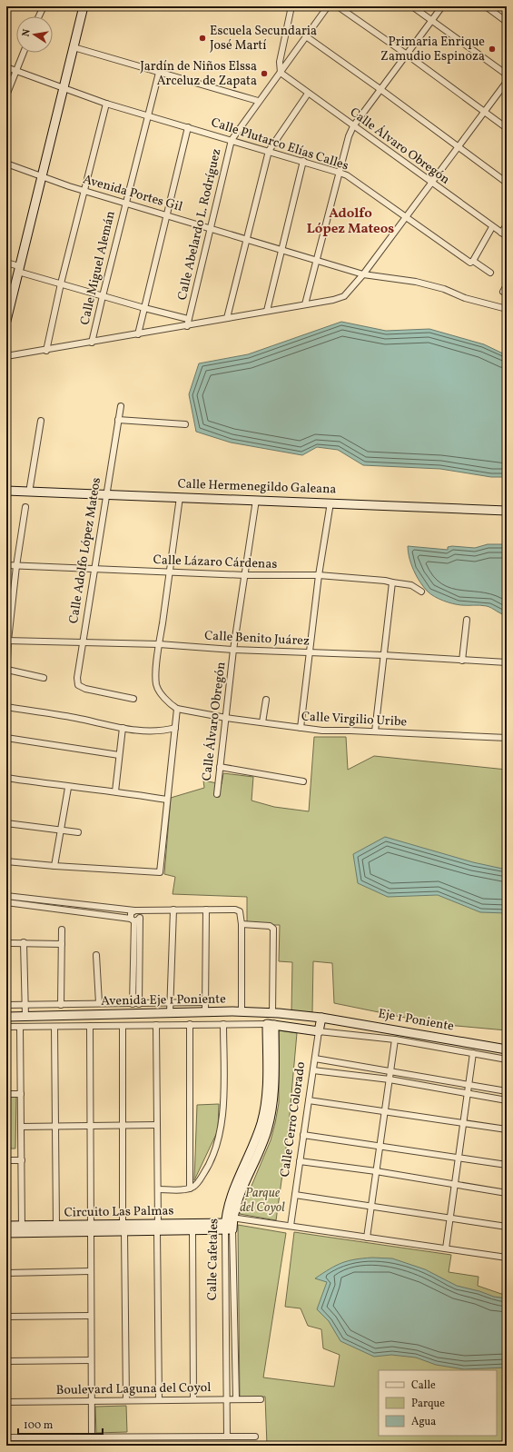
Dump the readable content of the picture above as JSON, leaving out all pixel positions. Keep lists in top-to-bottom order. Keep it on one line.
{"streets":{"street":["Calle Plutarco Elías Calles","Calle Álvaro Obregón","Avenida Portes Gil","Calle Abelardo L. Rodríguez","Calle Miguel Alemán","Calle Hermenegildo Galeana","Calle Adolfo López Mateos","Calle Lázaro Cárdenas","Calle Benito Juárez","Calle Virgilio Uribe","Avenida Eje 1 Poniente","Eje 1 Poniente","Calle Cerro Colorado","Circuito Las Palmas","Calle Cafetales","Boulevard Laguna del Coyol"]},"crossings":[["Calle Plutarco Elías Calles","Calle Abelardo L. Rodríguez"],["Calle Plutarco Elías Calles","Calle Miguel Alemán"],["Calle Álvaro Obregón","Calle Abelardo L. Rodríguez"],["Calle Álvaro Obregón","Calle Hermenegildo Galeana"],["Calle Álvaro Obregón","Calle Lázaro Cárdenas"],["Calle Álvaro Obregón","Calle Benito Juárez"],["Calle Álvaro Obregón","Calle Virgilio Uribe"],["Avenida Portes Gil","Calle Abelardo L. Rodríguez"],["Avenida Portes Gil","Calle Miguel Alemán"],["Calle Hermenegildo Galeana","Calle Adolfo López Mateos"],["Calle Adolfo López Mateos","Calle Lázaro Cárdenas"],["Calle Adolfo López Mateos","Calle Benito Juárez"],["Avenida Eje 1 Poniente","Eje 1 Poniente"],["Avenida Eje 1 Poniente","Calle Cerro Colorado"],["Avenida Eje 1 Poniente","Calle Cafetales"],["Eje 1 Poniente","Calle Cerro Colorado"],["Circuito Las Palmas","Calle Cafetales"],["Calle Cafetales","Boulevard Laguna del Coyol"]],"districts":["Adolfo López Mateos"],"parks":["Parque del Coyol"],"places":["Escuela Secundaria José Martí","Primaria Enrique Zamudio Espinoza","Jardín de Niños Elssa Arceluz de Zapata"],"legend":["Calle","Parque","Agua"],"scale_bar":"100 m","north":"left"}
